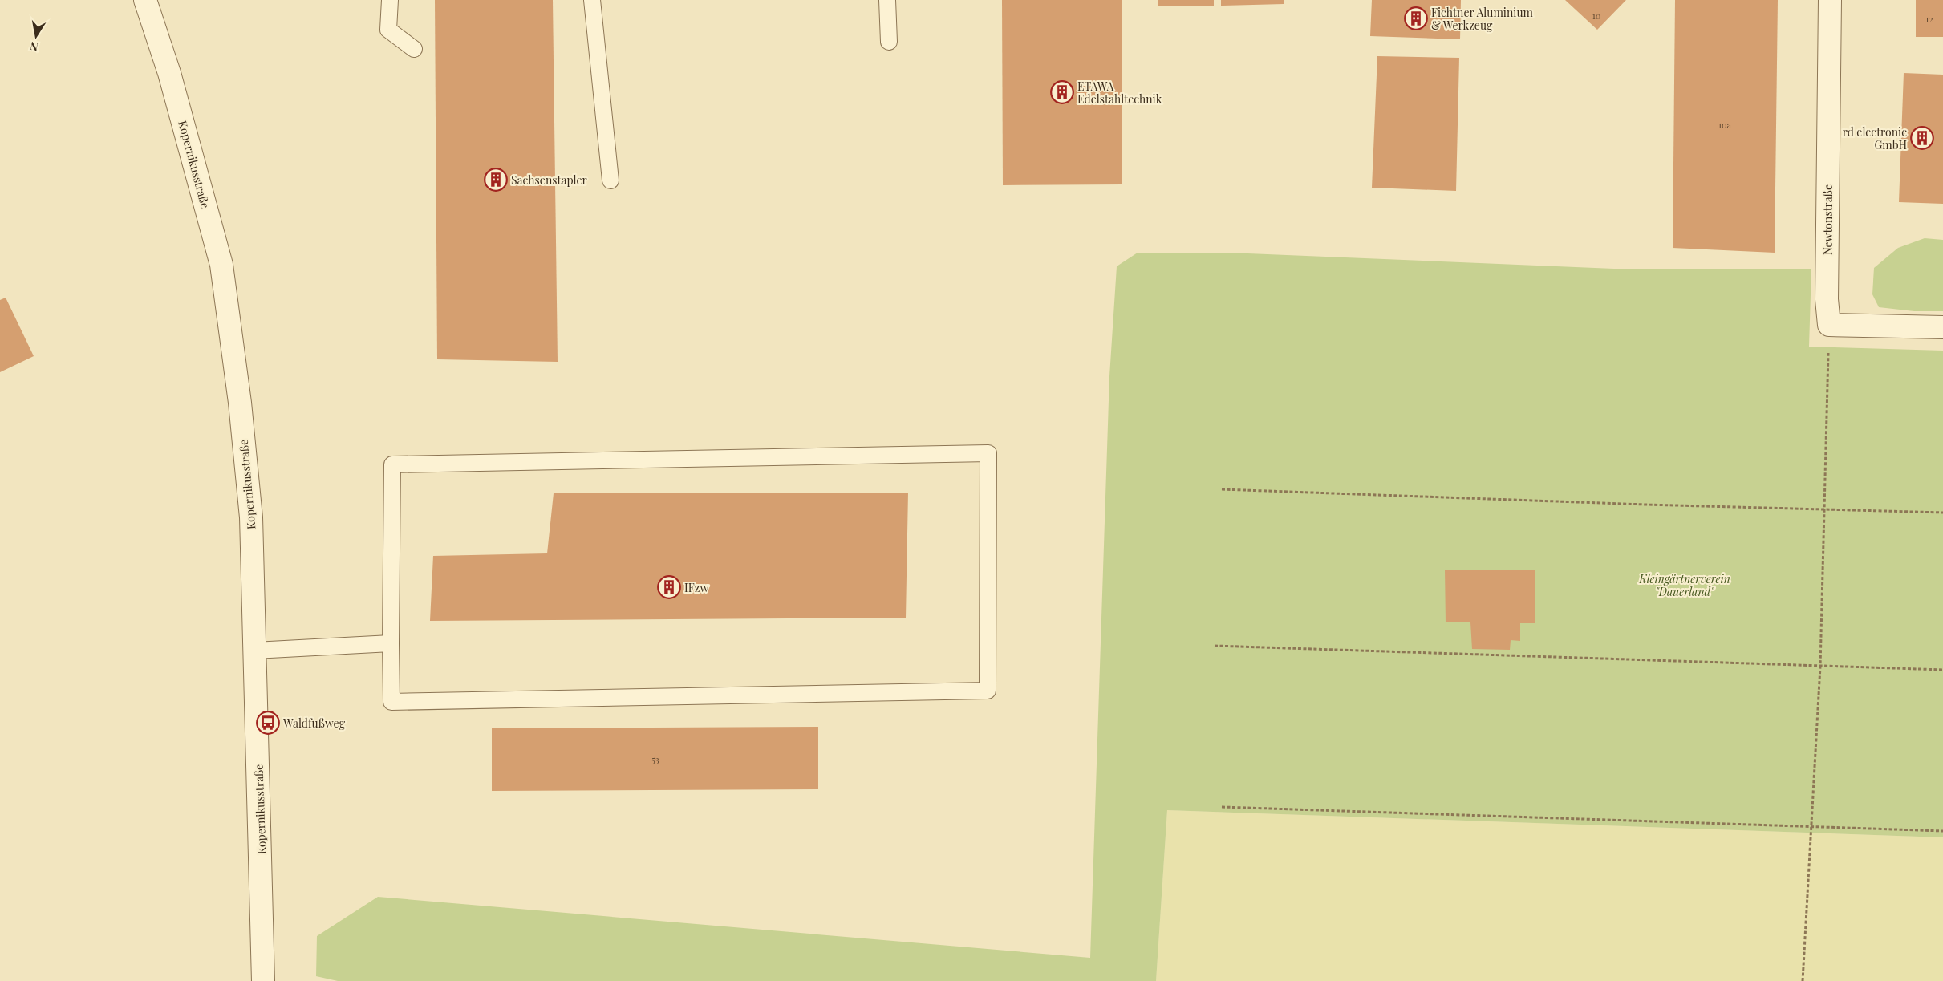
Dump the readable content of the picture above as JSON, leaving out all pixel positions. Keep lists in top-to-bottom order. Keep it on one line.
{"streets":{"street":["Kopernikusstraße","Newtonstraße"]},"parks":["Kleingärtnerverein \"Dauerland\""],"places":{"building":["Fichtner Aluminium & Werkzeug","ETAWA Edelstahltechnik","rd electronic GmbH","Sachsenstapler","IFzw"],"bus stop":["Waldfußweg"]},"house_numbers":["10","12","10a","53"],"north":"bottom"}
